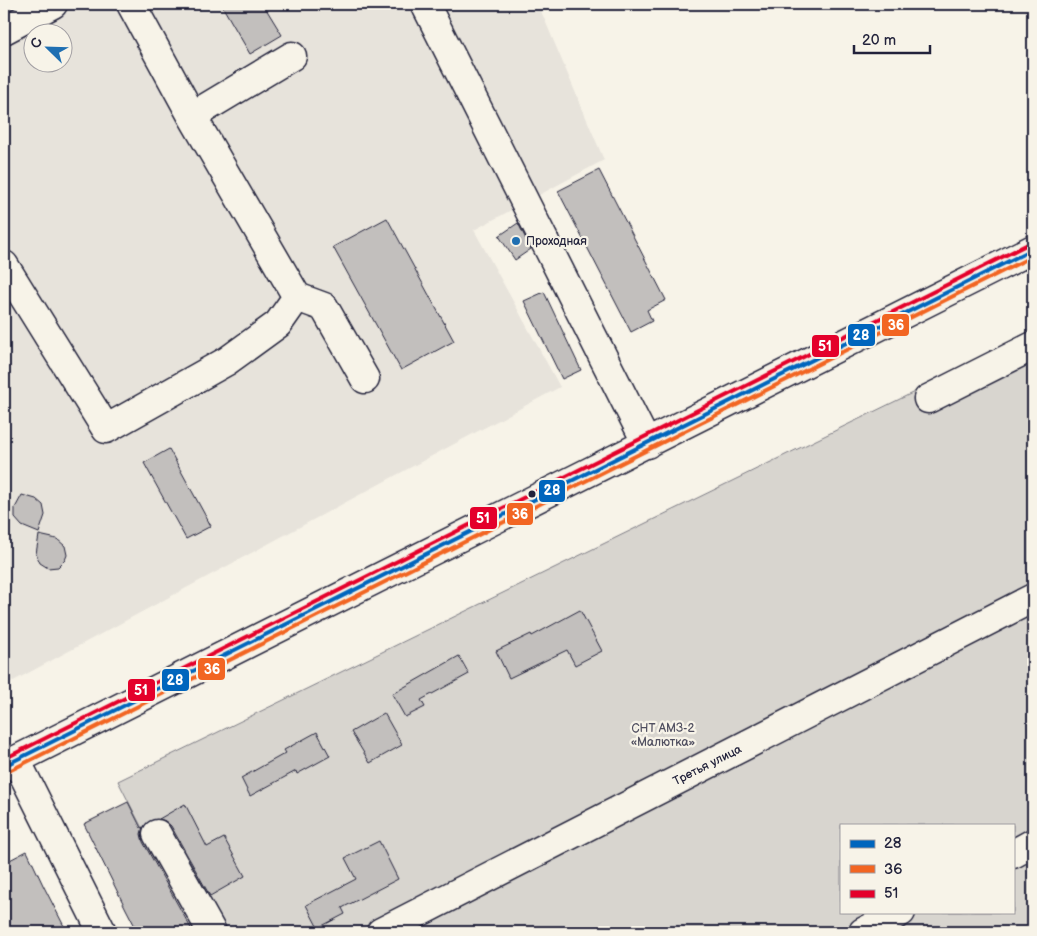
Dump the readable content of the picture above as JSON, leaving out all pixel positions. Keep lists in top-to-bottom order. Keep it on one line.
{"streets":{"street":["Третья улица"]},"parks":["СНТ АМЗ-2 «Малютка»"],"places":["Проходная"],"lines":["transit line 51","transit line 28","transit line 36"],"legend":["28","36","51"],"scale_bar":"20 m","north":"top left"}
